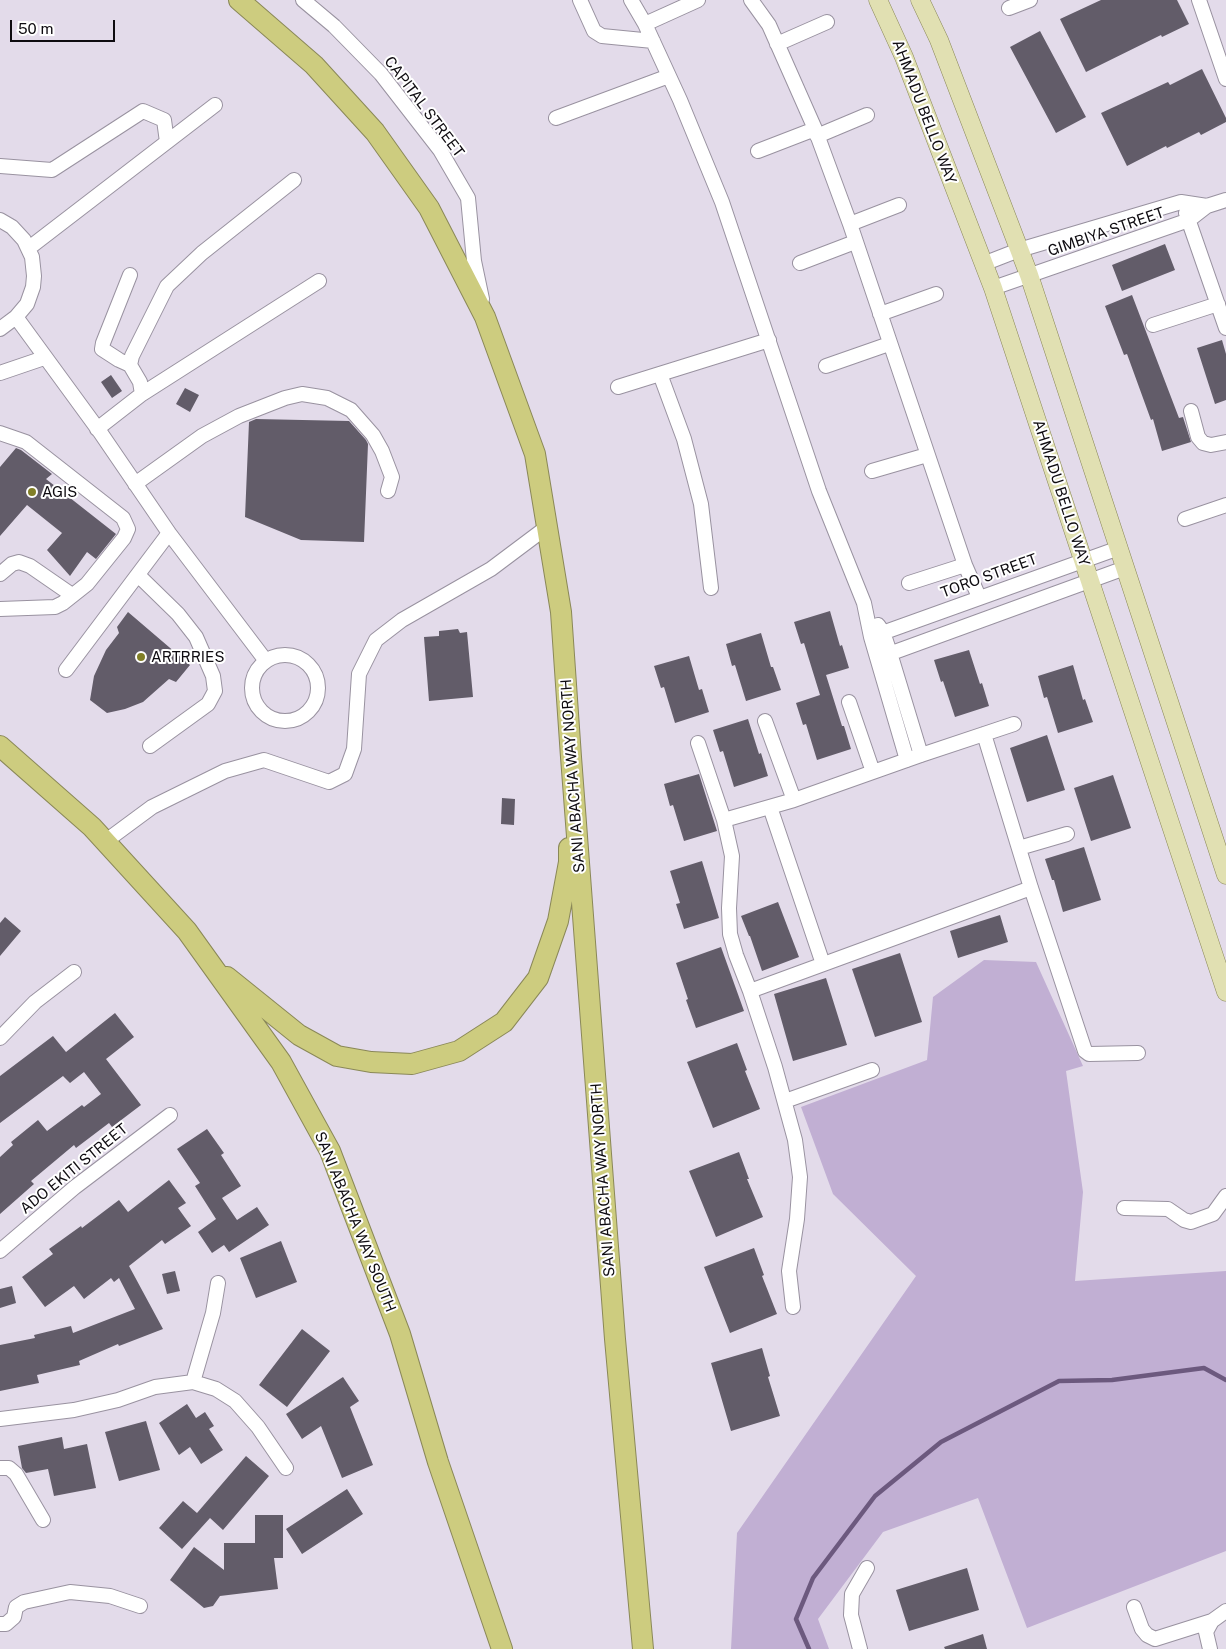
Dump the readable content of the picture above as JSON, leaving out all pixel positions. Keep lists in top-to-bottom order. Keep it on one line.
{"streets":{"highway":["SANI ABACHA WAY NORTH","SANI ABACHA WAY SOUTH"],"main road":["AHMADU BELLO WAY"],"street":["CAPITAL STREET","GIMBIYA STREET","TORO STREET","ADO EKITI STREET"]},"crossings":[["CAPITAL STREET","SANI ABACHA WAY NORTH"],["AHMADU BELLO WAY","GIMBIYA STREET"],["AHMADU BELLO WAY","TORO STREET"]],"places":["AGIS","ARTRRIES"],"scale_bar":"50 m"}
